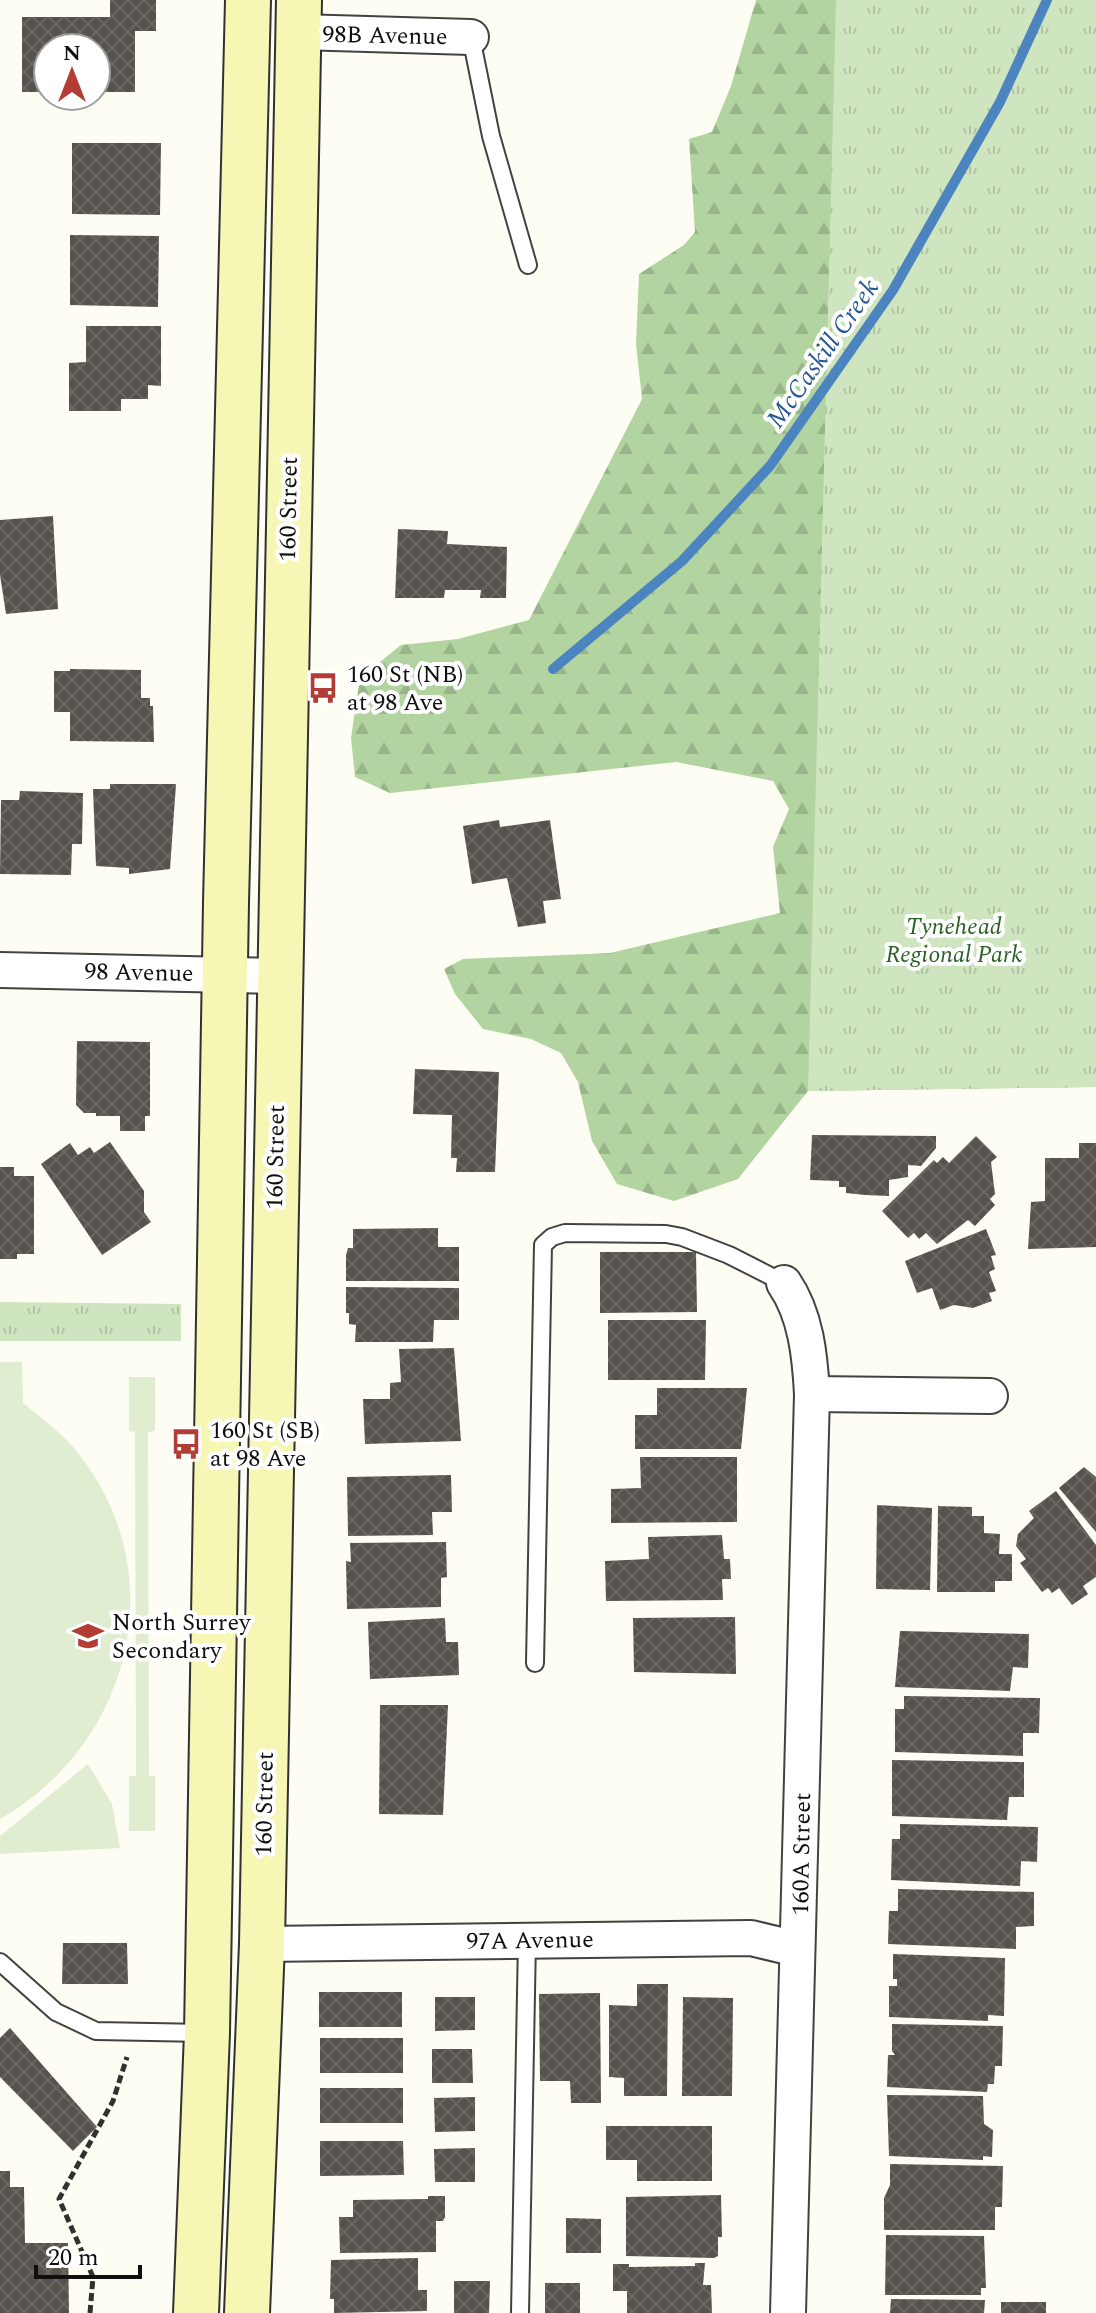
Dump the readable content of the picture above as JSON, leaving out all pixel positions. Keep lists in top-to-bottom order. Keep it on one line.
{"streets":{"main road":["160 Street"],"street":["98B Avenue","98 Avenue","160A Street","97A Avenue"]},"crossings":[["98B Avenue","160 Street"],["160 Street","98 Avenue"],["160 Street","97A Avenue"],["160A Street","97A Avenue"]],"water":["McCaskill Creek"],"parks":["Tynehead Regional Park"],"places":{"bus stop":["160 St (NB) at 98 Ave","160 St (SB) at 98 Ave"],"school or university":["North Surrey Secondary"]},"scale_bar":"20 m","north":"top"}
